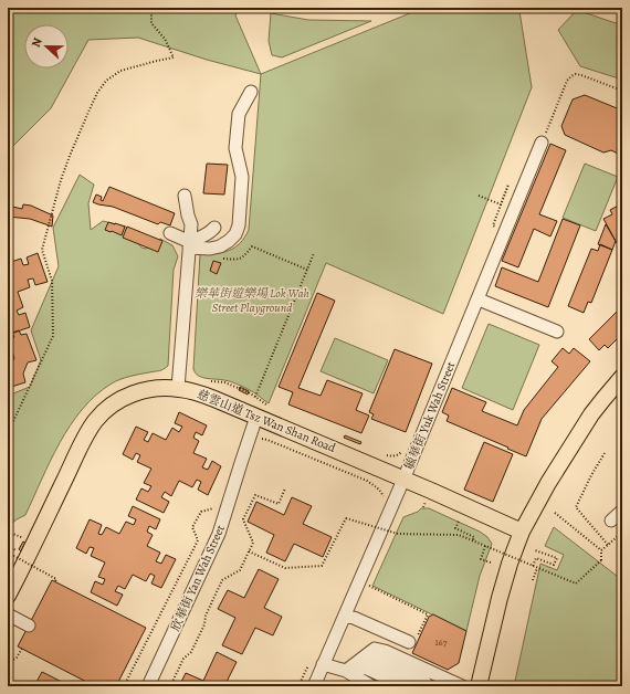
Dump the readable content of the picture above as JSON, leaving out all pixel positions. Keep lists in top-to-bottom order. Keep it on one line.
{"streets":{"main road":["慈雲山道 Tsz Wan Shan Road"],"street":["毓華街 Yuk Wah Street","欣華街 Yan Wah Street"]},"crossings":[["毓華街 Yuk Wah Street","慈雲山道 Tsz Wan Shan Road"],["慈雲山道 Tsz Wan Shan Road","欣華街 Yan Wah Street"]],"parks":["樂華街遊樂場 Lok Wah Street Playground"],"house_numbers":["167"],"north":"left"}
